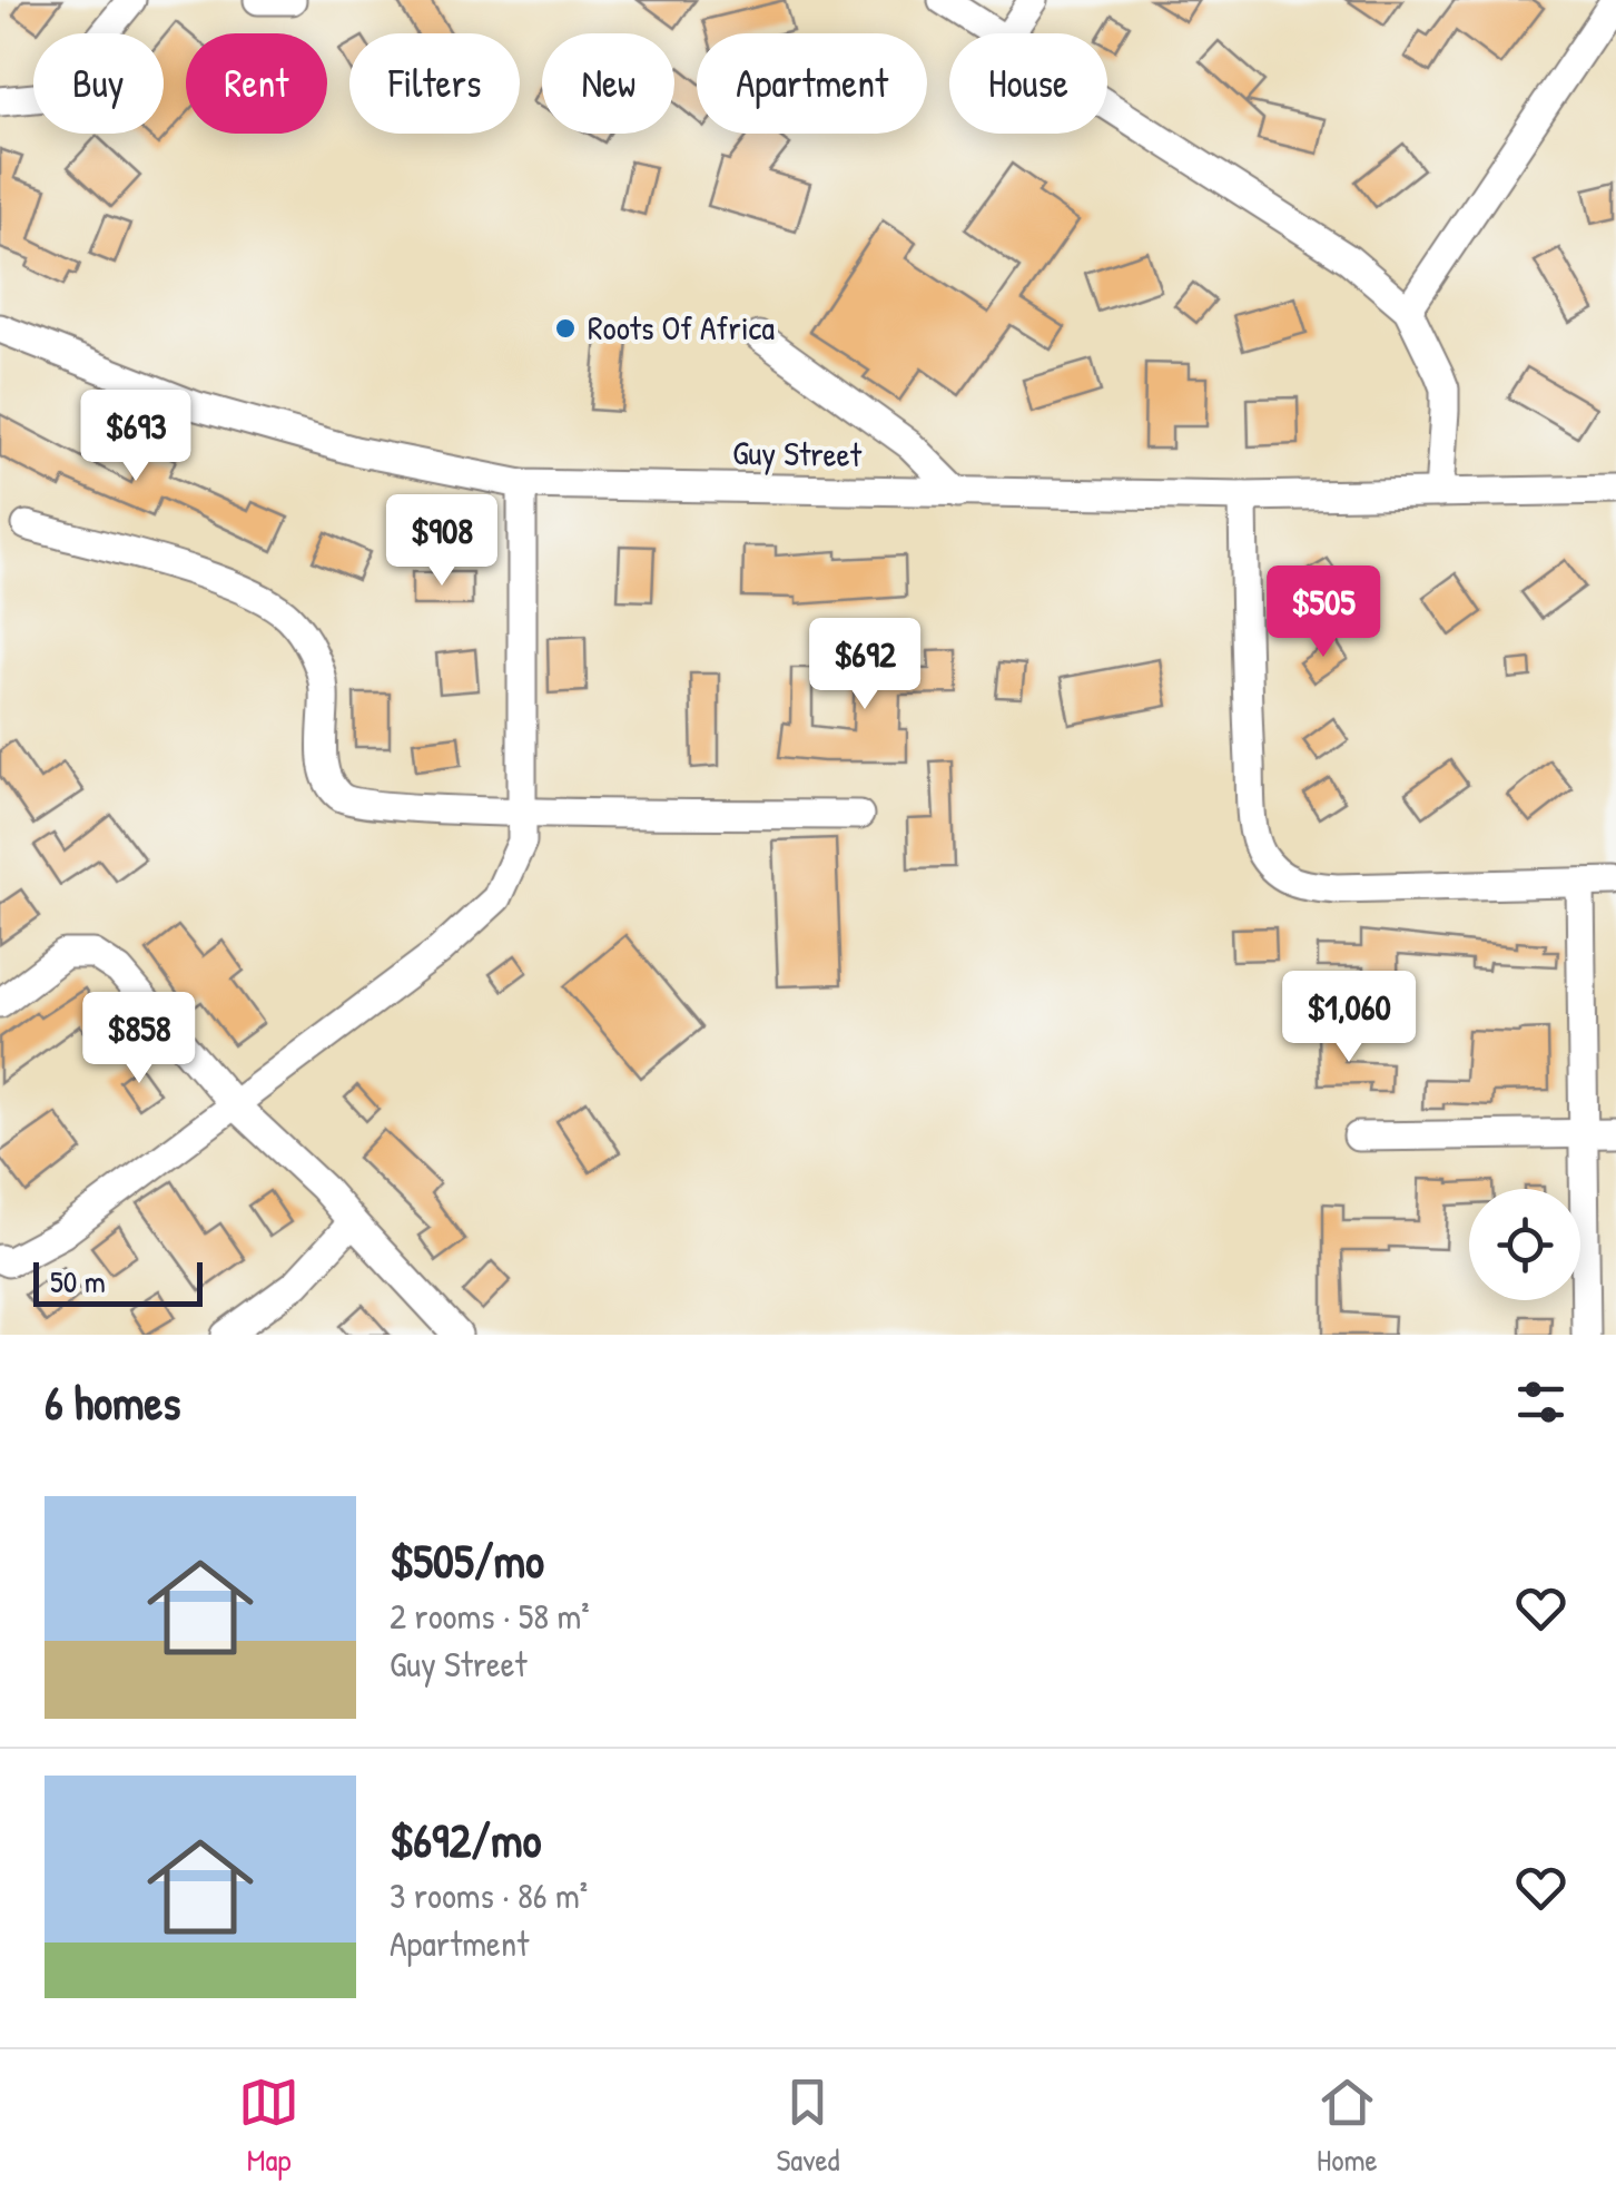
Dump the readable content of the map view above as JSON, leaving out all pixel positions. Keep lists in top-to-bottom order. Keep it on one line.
{"streets":{"street":["Guy Street"]},"places":["Roots Of Africa"],"scale_bar":"50 m","page":{"chip":["Buy","Rent","Filters","New","Apartment","House"],"price":["$693","$908","$505","$692","$1,060","$858"],"scale":"50 m","heading":"6 homes","list":[{"name":"$505/mo","note":"2 rooms · 58 m² · Guy Street"},{"name":"$692/mo","note":"3 rooms · 86 m² · Apartment"}],"tabs":["Map","Saved","Home"]}}
